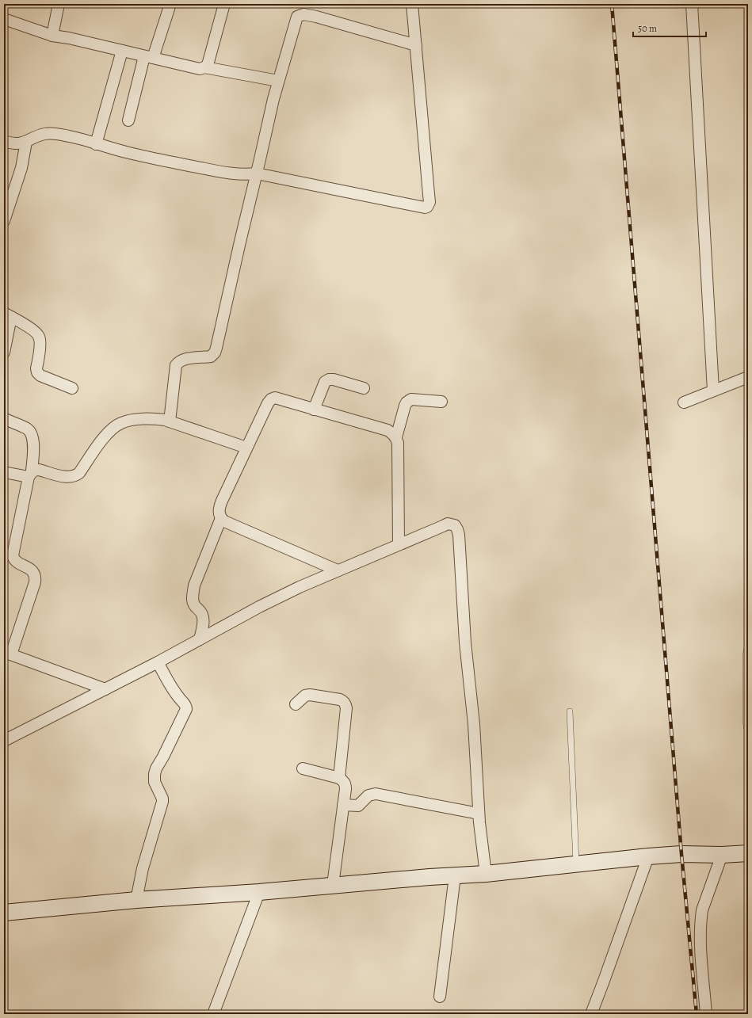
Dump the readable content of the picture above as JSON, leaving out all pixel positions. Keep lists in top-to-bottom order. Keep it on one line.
{"scale_bar":"50 m"}
